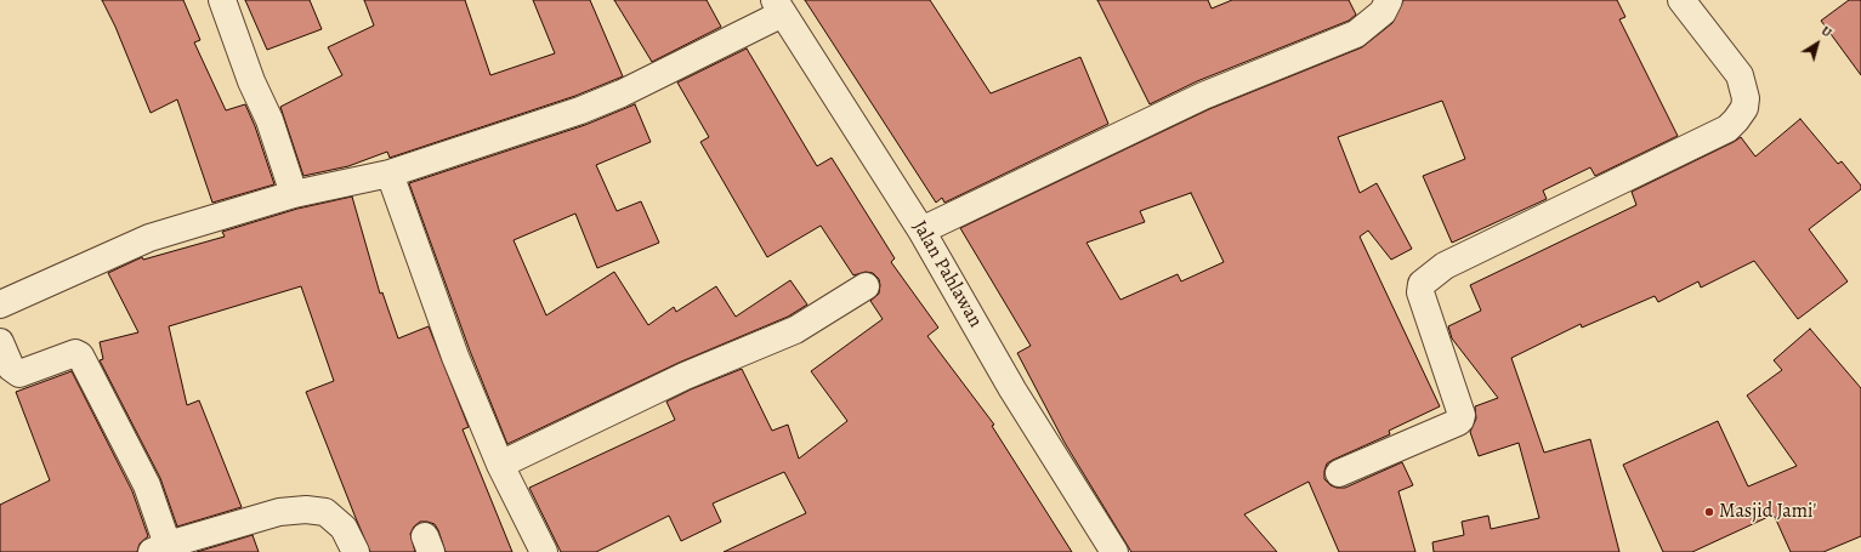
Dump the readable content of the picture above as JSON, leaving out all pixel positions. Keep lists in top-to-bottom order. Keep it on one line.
{"streets":{"street":["Jalan Pahlawan"]},"places":["Masjid Jami'"],"north":"top right"}
